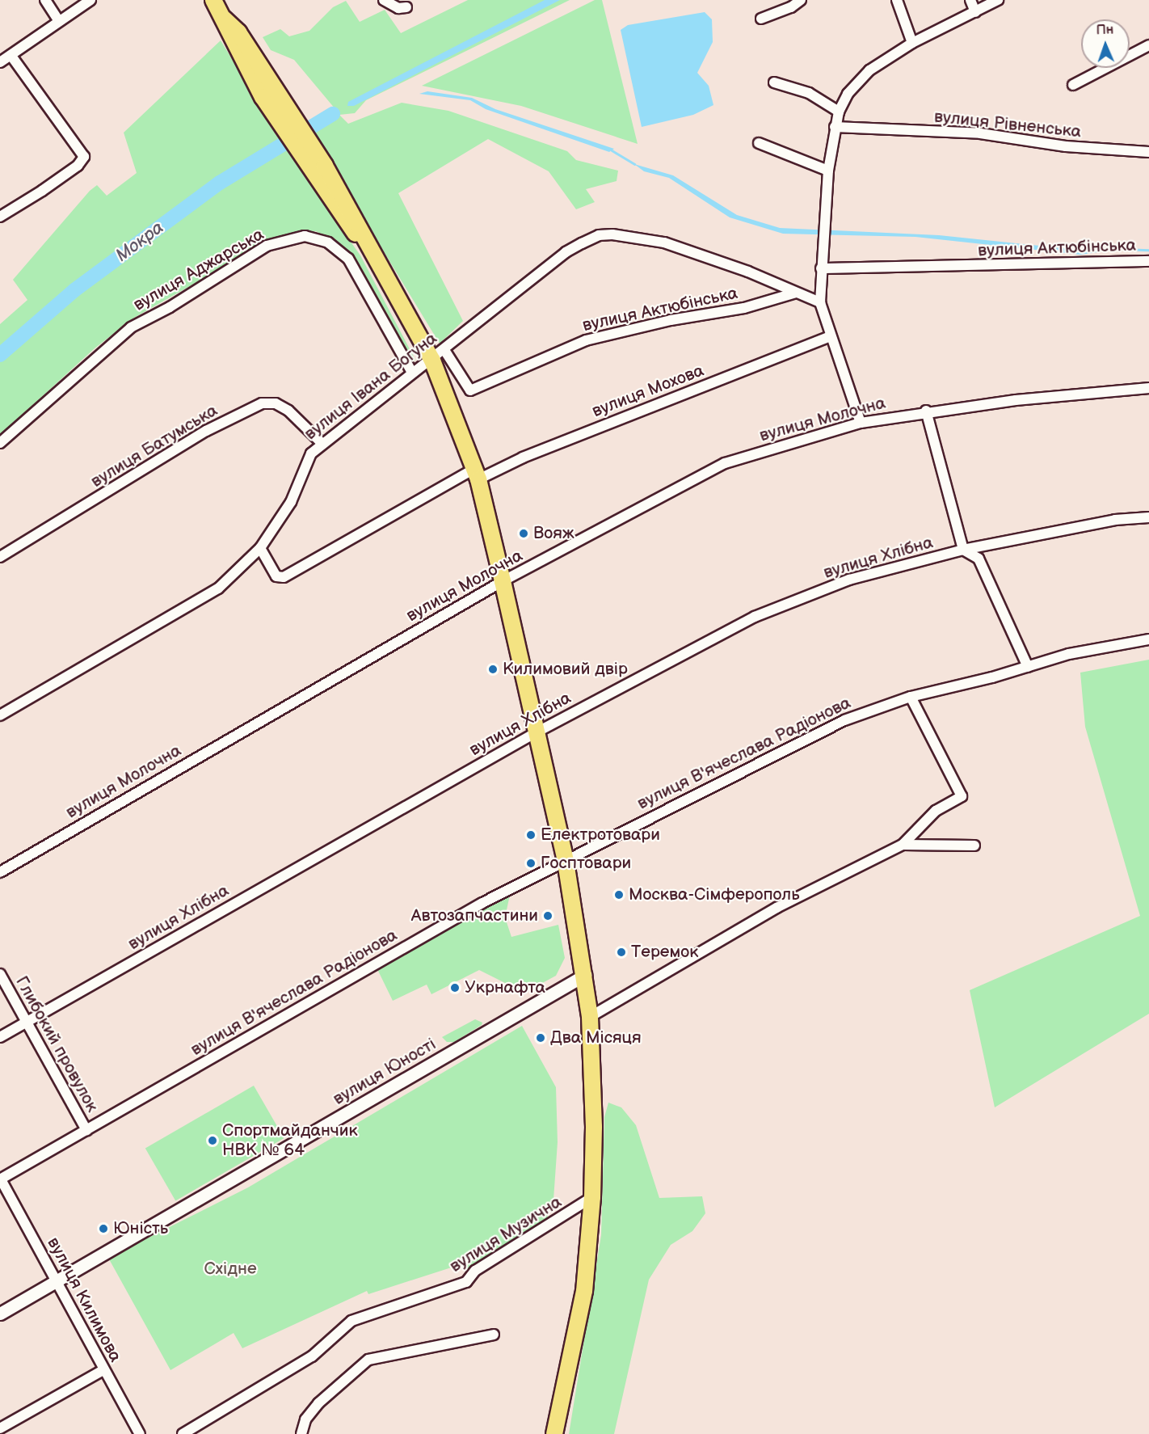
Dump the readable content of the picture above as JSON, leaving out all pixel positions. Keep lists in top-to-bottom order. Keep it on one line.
{"streets":{"street":["вулиця Рівненська","вулиця Актюбінська","вулиця Аджарська","вулиця Івана Богуна","вулиця Мохова","вулиця Молочна","вулиця Батумська","вулиця Хлібна","вулиця В'ячеслава Радіонова","Глибокий провулок","вулиця Юності","вулиця Музична","вулиця Килимова"]},"crossings":[["вулиця Актюбінська","вулиця Івана Богуна"],["вулиця Аджарська","вулиця Івана Богуна"],["вулиця Івана Богуна","вулиця Мохова"],["вулиця Івана Богуна","вулиця Батумська"],["вулиця Хлібна","Глибокий провулок"],["вулиця В'ячеслава Радіонова","Глибокий провулок"],["вулиця В'ячеслава Радіонова","вулиця Килимова"],["вулиця Юності","вулиця Килимова"]],"water":["Мокра"],"parks":["Східне"],"places":["Вояж","Килимовий двір","Електротовари","Госптовари","Москва-Сімферополь","Автозапчастини","Теремок","Укрнафта","Два Місяця","Спортмайданчик НВК № 64","Юність"],"north":"top"}
